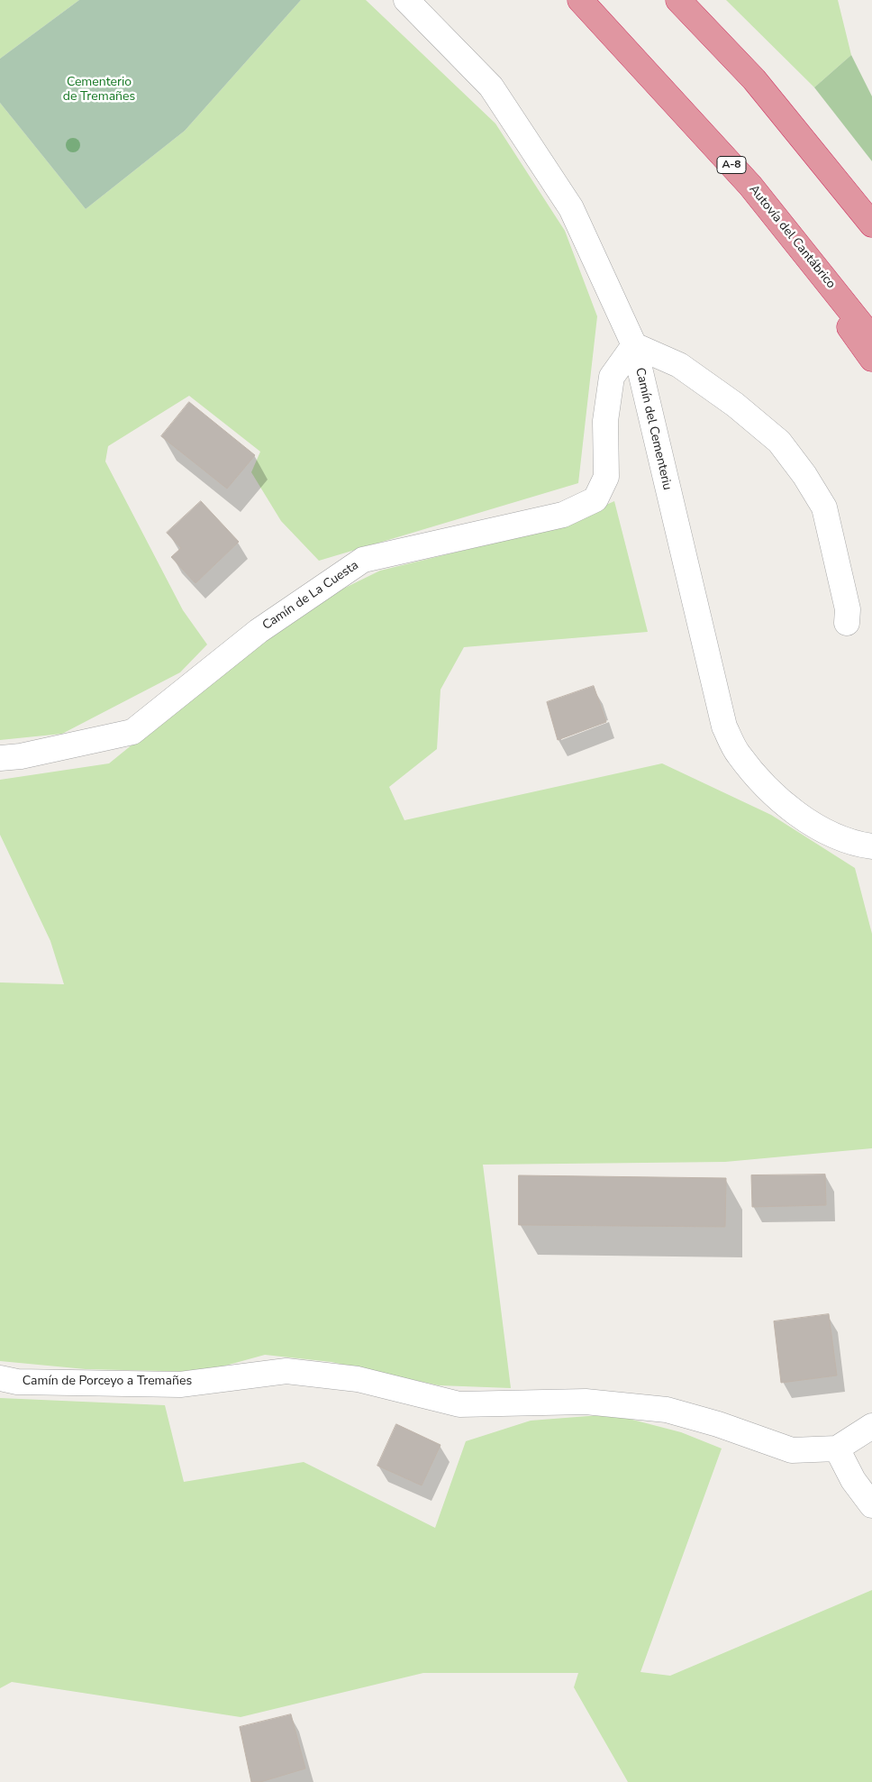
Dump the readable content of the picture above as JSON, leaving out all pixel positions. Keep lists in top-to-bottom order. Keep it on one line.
{"streets":{"highway":["A-8","Autovía del Cantábrico"],"street":["Camín del Cementeriu","Camín de La Cuesta","Camín de Porceyo a Tremañes"]},"crossings":[["Camín del Cementeriu","Camín de La Cuesta"]],"parks":["Cementerio de Tremañes"]}
